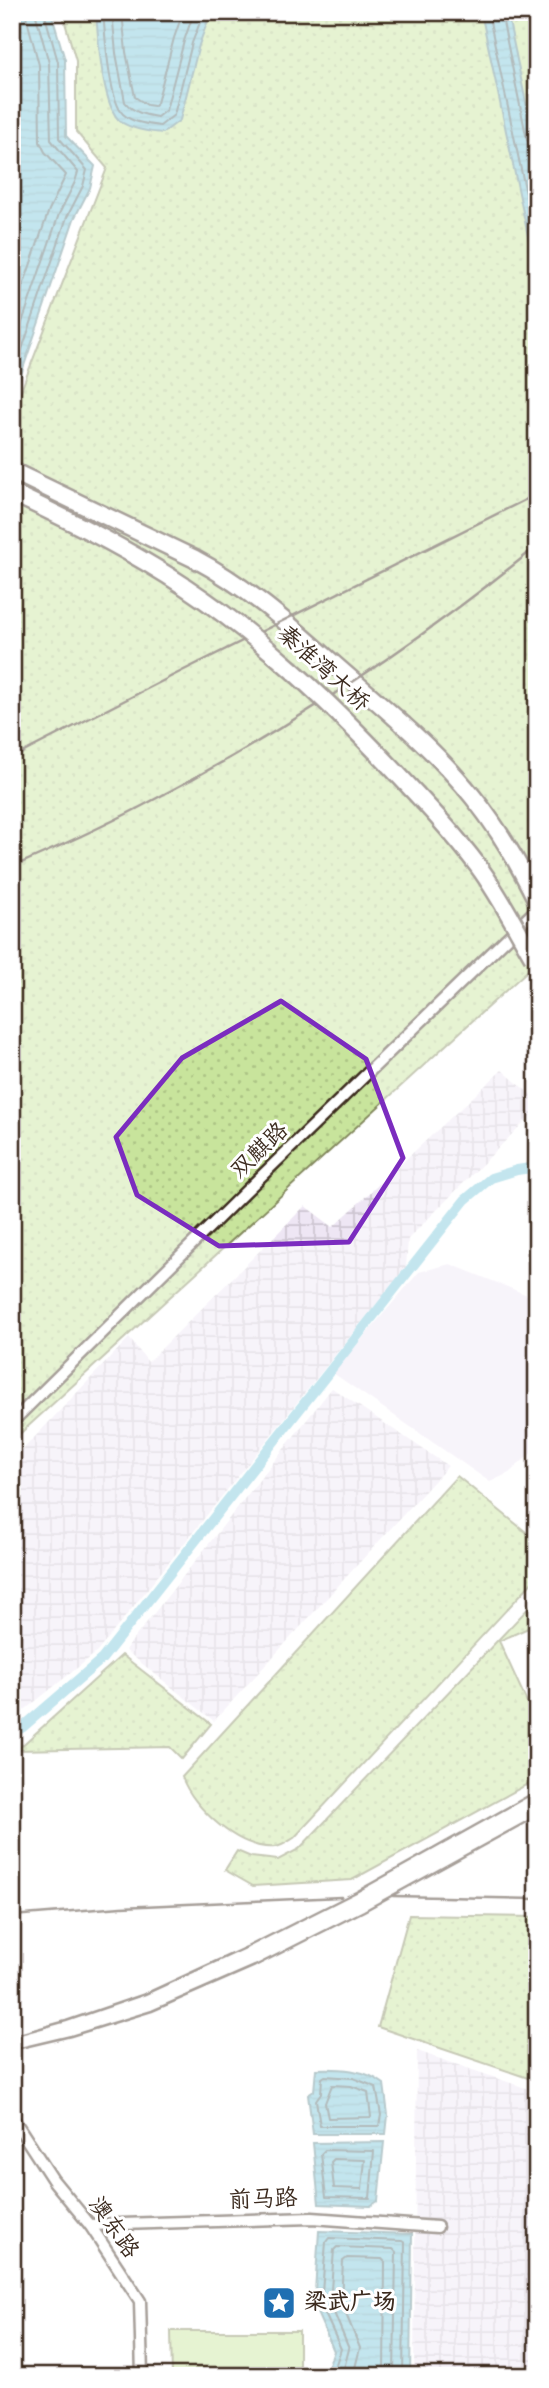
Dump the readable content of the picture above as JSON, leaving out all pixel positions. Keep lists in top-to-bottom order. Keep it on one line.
{"streets":{"main road":["秦淮湾大桥"],"street":["双麒路","前马路","澳东路"]},"crossings":[["前马路","澳东路"]],"places":{"place":["梁武广场"]}}
